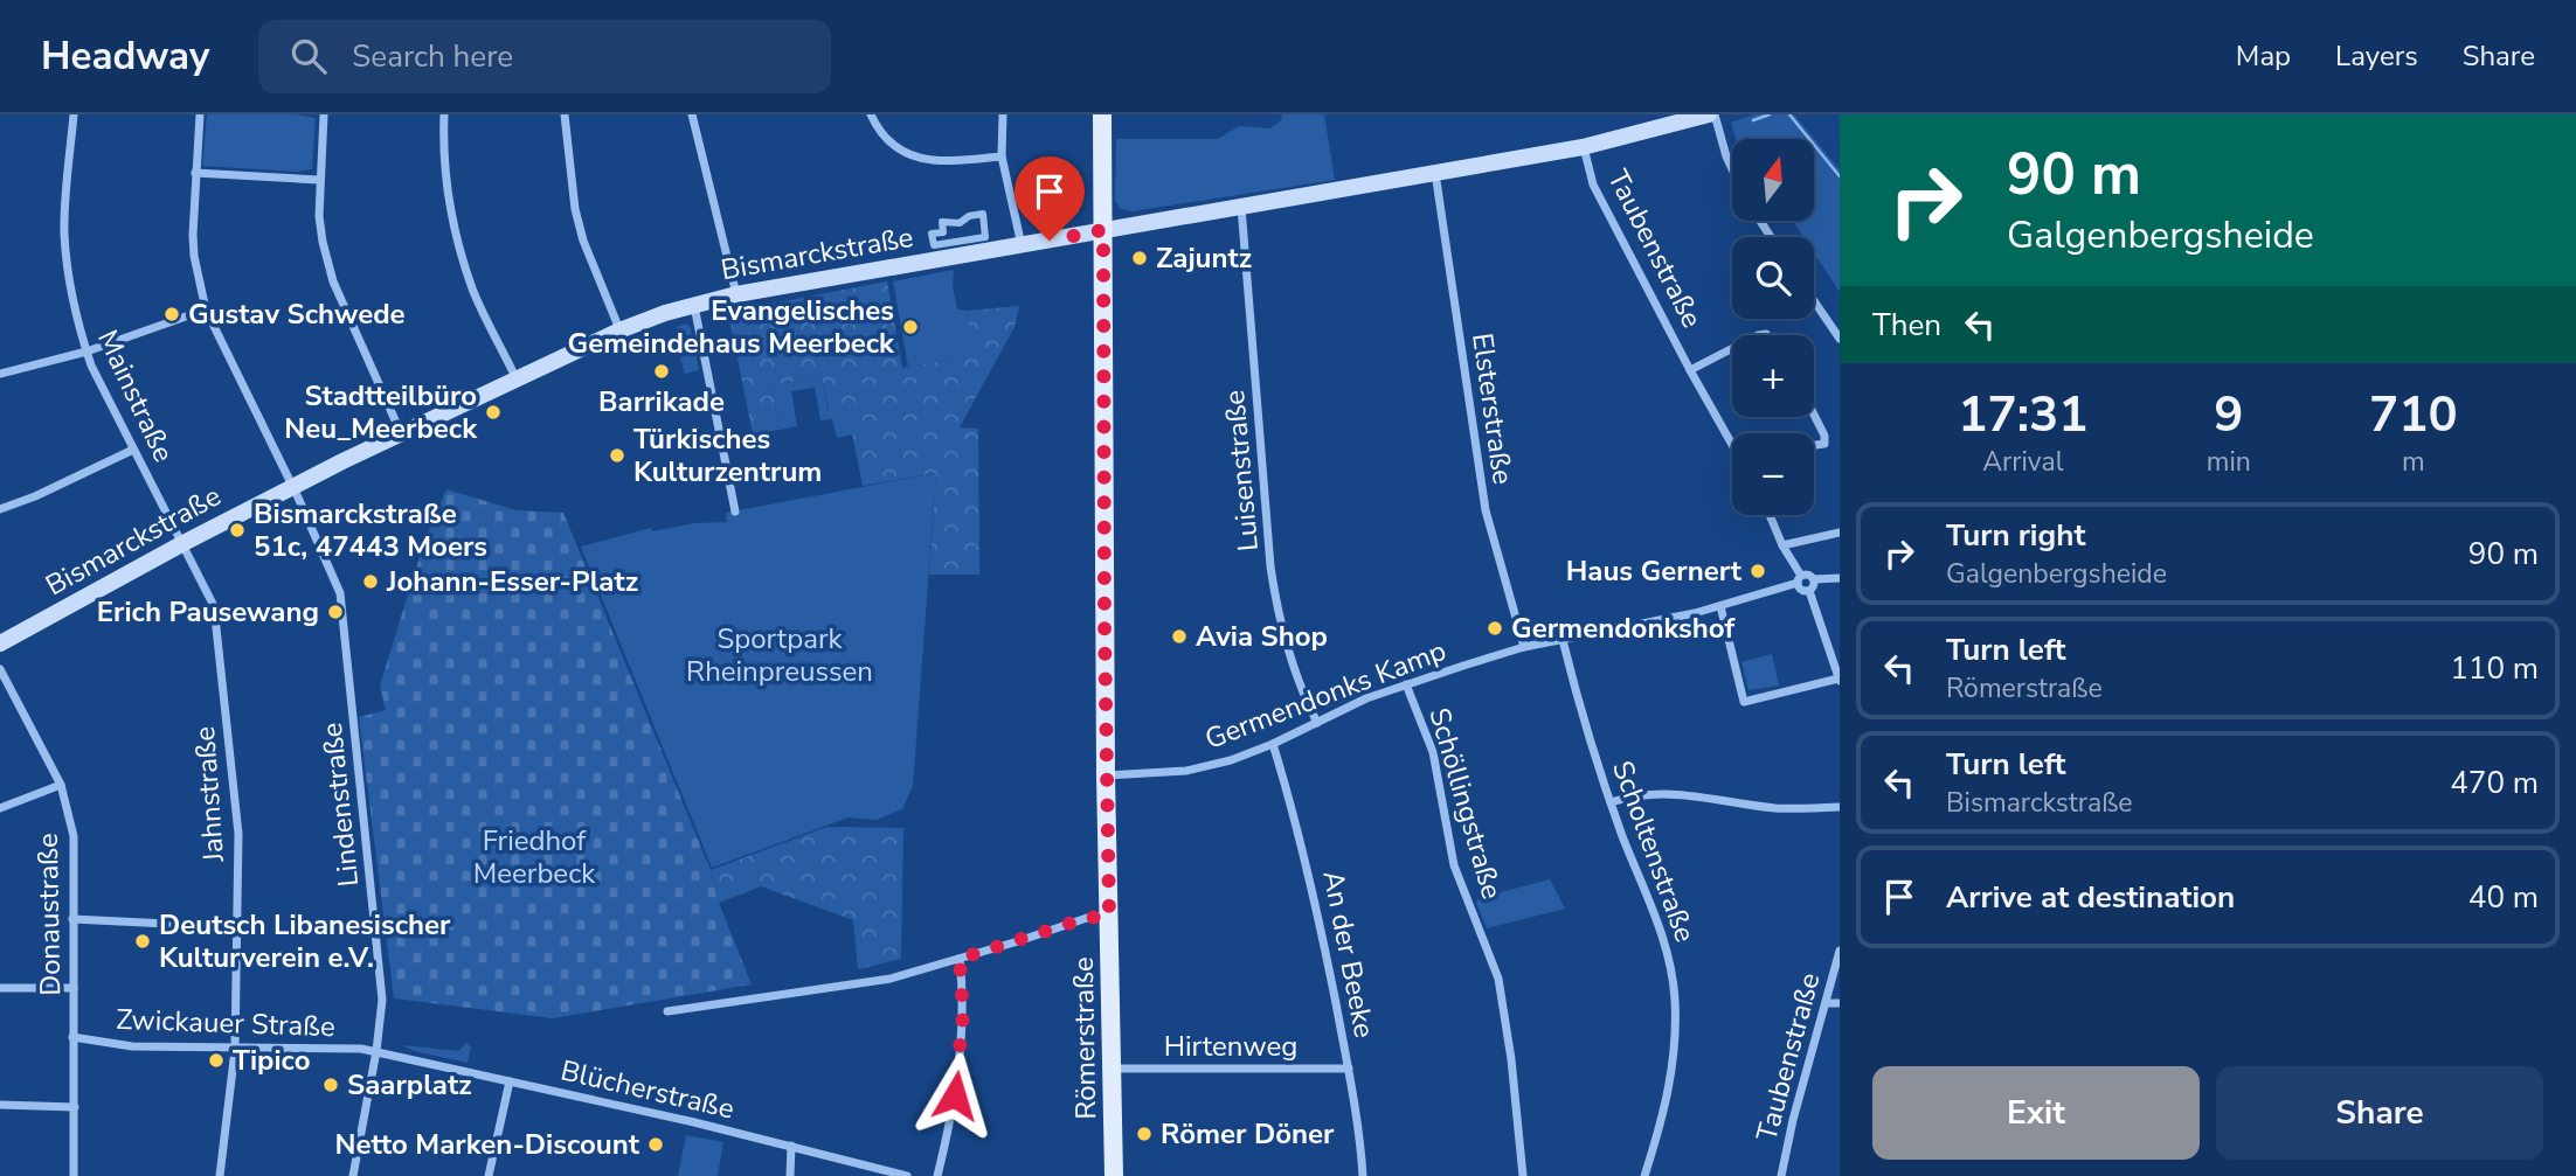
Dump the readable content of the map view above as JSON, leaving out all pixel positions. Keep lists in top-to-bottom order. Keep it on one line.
{"streets":{"main road":["Bismarckstraße","Römerstraße"],"street":["Taubenstraße","Mainstraße","Elsterstraße","Luisenstraße","Germendonks Kamp","Jahnstraße","Schöllingstraße","Lindenstraße","Scholtenstraße","Donaustraße","An der Beeke","Zwickauer Straße","Hirtenweg","Blücherstraße"]},"crossings":[["Taubenstraße","Bismarckstraße"],["Bismarckstraße","Mainstraße"],["Bismarckstraße","Elsterstraße"],["Bismarckstraße","Luisenstraße"],["Bismarckstraße","Jahnstraße"],["Bismarckstraße","Lindenstraße"],["Bismarckstraße","Römerstraße"],["Mainstraße","Jahnstraße"],["Elsterstraße","Germendonks Kamp"],["Luisenstraße","Germendonks Kamp"],["Germendonks Kamp","Schöllingstraße"],["Germendonks Kamp","Scholtenstraße"],["Germendonks Kamp","An der Beeke"],["Germendonks Kamp","Römerstraße"],["Jahnstraße","Zwickauer Straße"],["Lindenstraße","Zwickauer Straße"],["Lindenstraße","Blücherstraße"],["Donaustraße","Zwickauer Straße"],["An der Beeke","Hirtenweg"],["Zwickauer Straße","Blücherstraße"],["Römerstraße","Hirtenweg"]],"parks":["Sportpark Rheinpreussen","Friedhof Meerbeck"],"places":["Zajuntz","Gustav Schwede","Evangelisches Gemeindehaus Meerbeck","Barrikade","Stadtteilbüro Neu_Meerbeck","Türkisches Kulturzentrum","Bismarckstraße 51c, 47443 Moers","Haus Gernert","Johann-Esser-Platz","Erich Pausewang","Germendonkshof","Avia Shop","Deutsch Libanesischer Kulturverein e.V.","Tipico","Saarplatz","Römer Döner","Netto Marken-Discount"],"north":"top","page":{"header":"Headway","search":"Search here","nav":["Map","Layers","Share"],"turn":["90 m","Galgenbergsheide"],"map_buttons":["+","−"],"then":"Then","eta":["17:31","Arrival","9","min","710","m"],"list":[{"name":"Turn right","note":"Galgenbergsheide","value":"90 m"},{"name":"Turn left","note":"Römerstraße","value":"110 m"},{"name":"Turn left","note":"Bismarckstraße","value":"470 m"},{"name":"Arrive at destination","value":"40 m"}],"buttons":["Exit","Share"]}}
